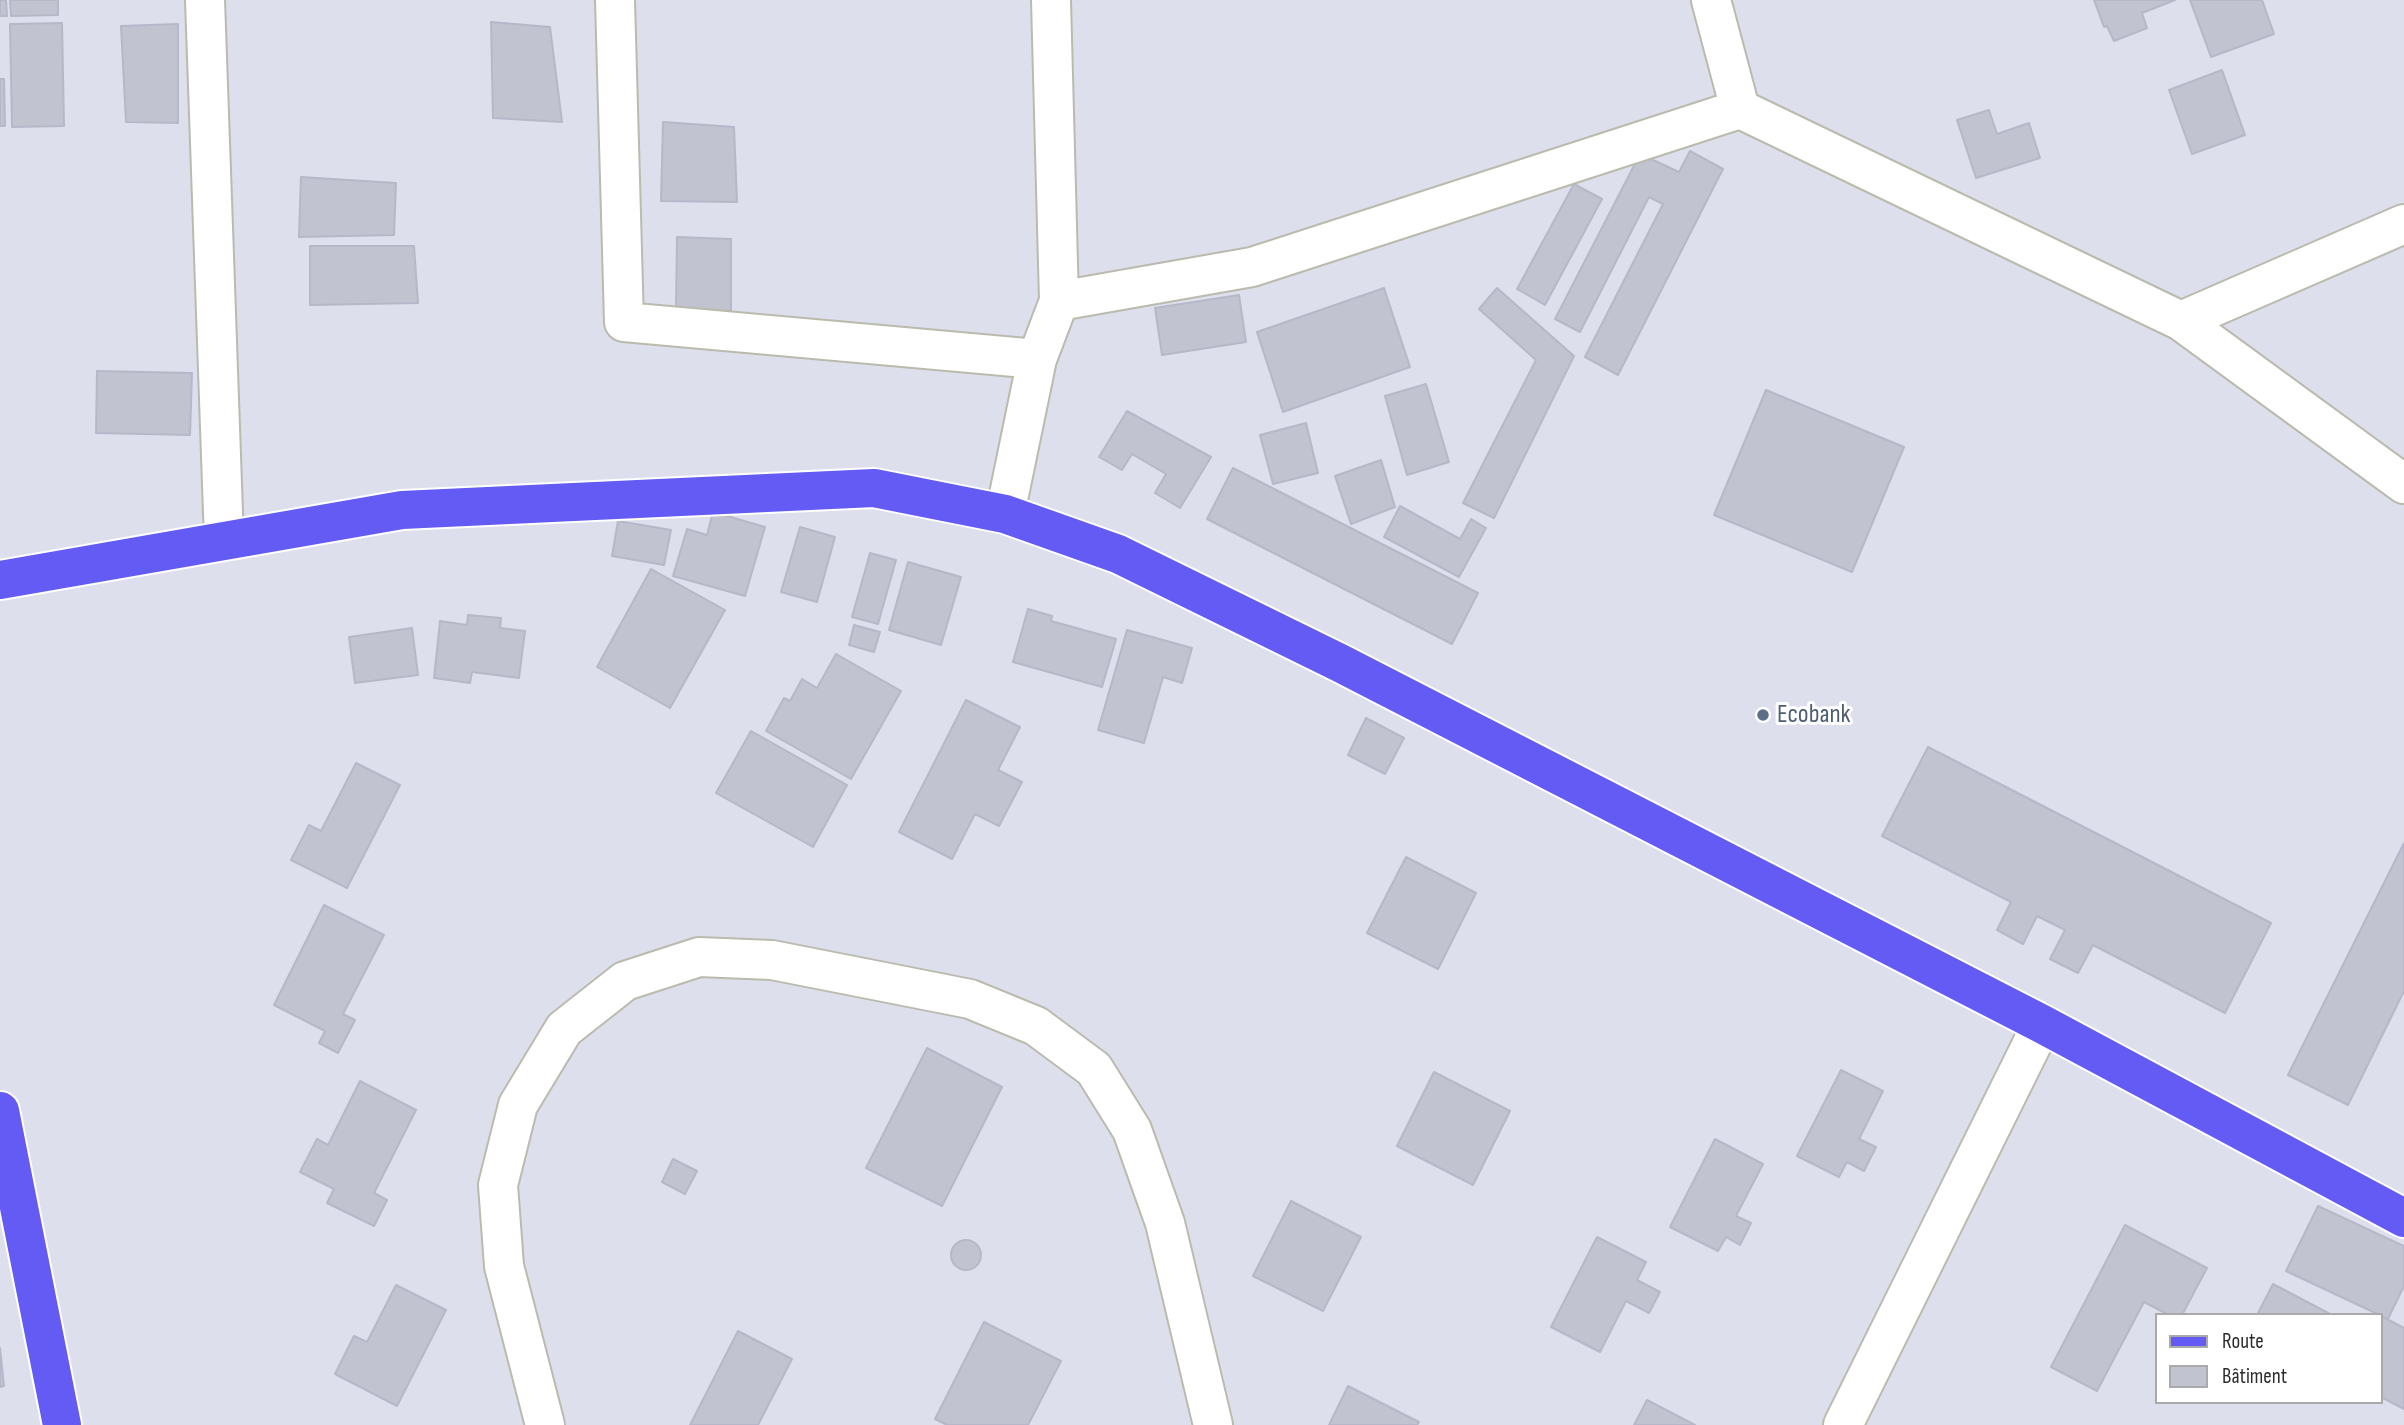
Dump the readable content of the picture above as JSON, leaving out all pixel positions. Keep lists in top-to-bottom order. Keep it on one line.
{"places":["Ecobank"],"legend":["Route","Bâtiment"]}
